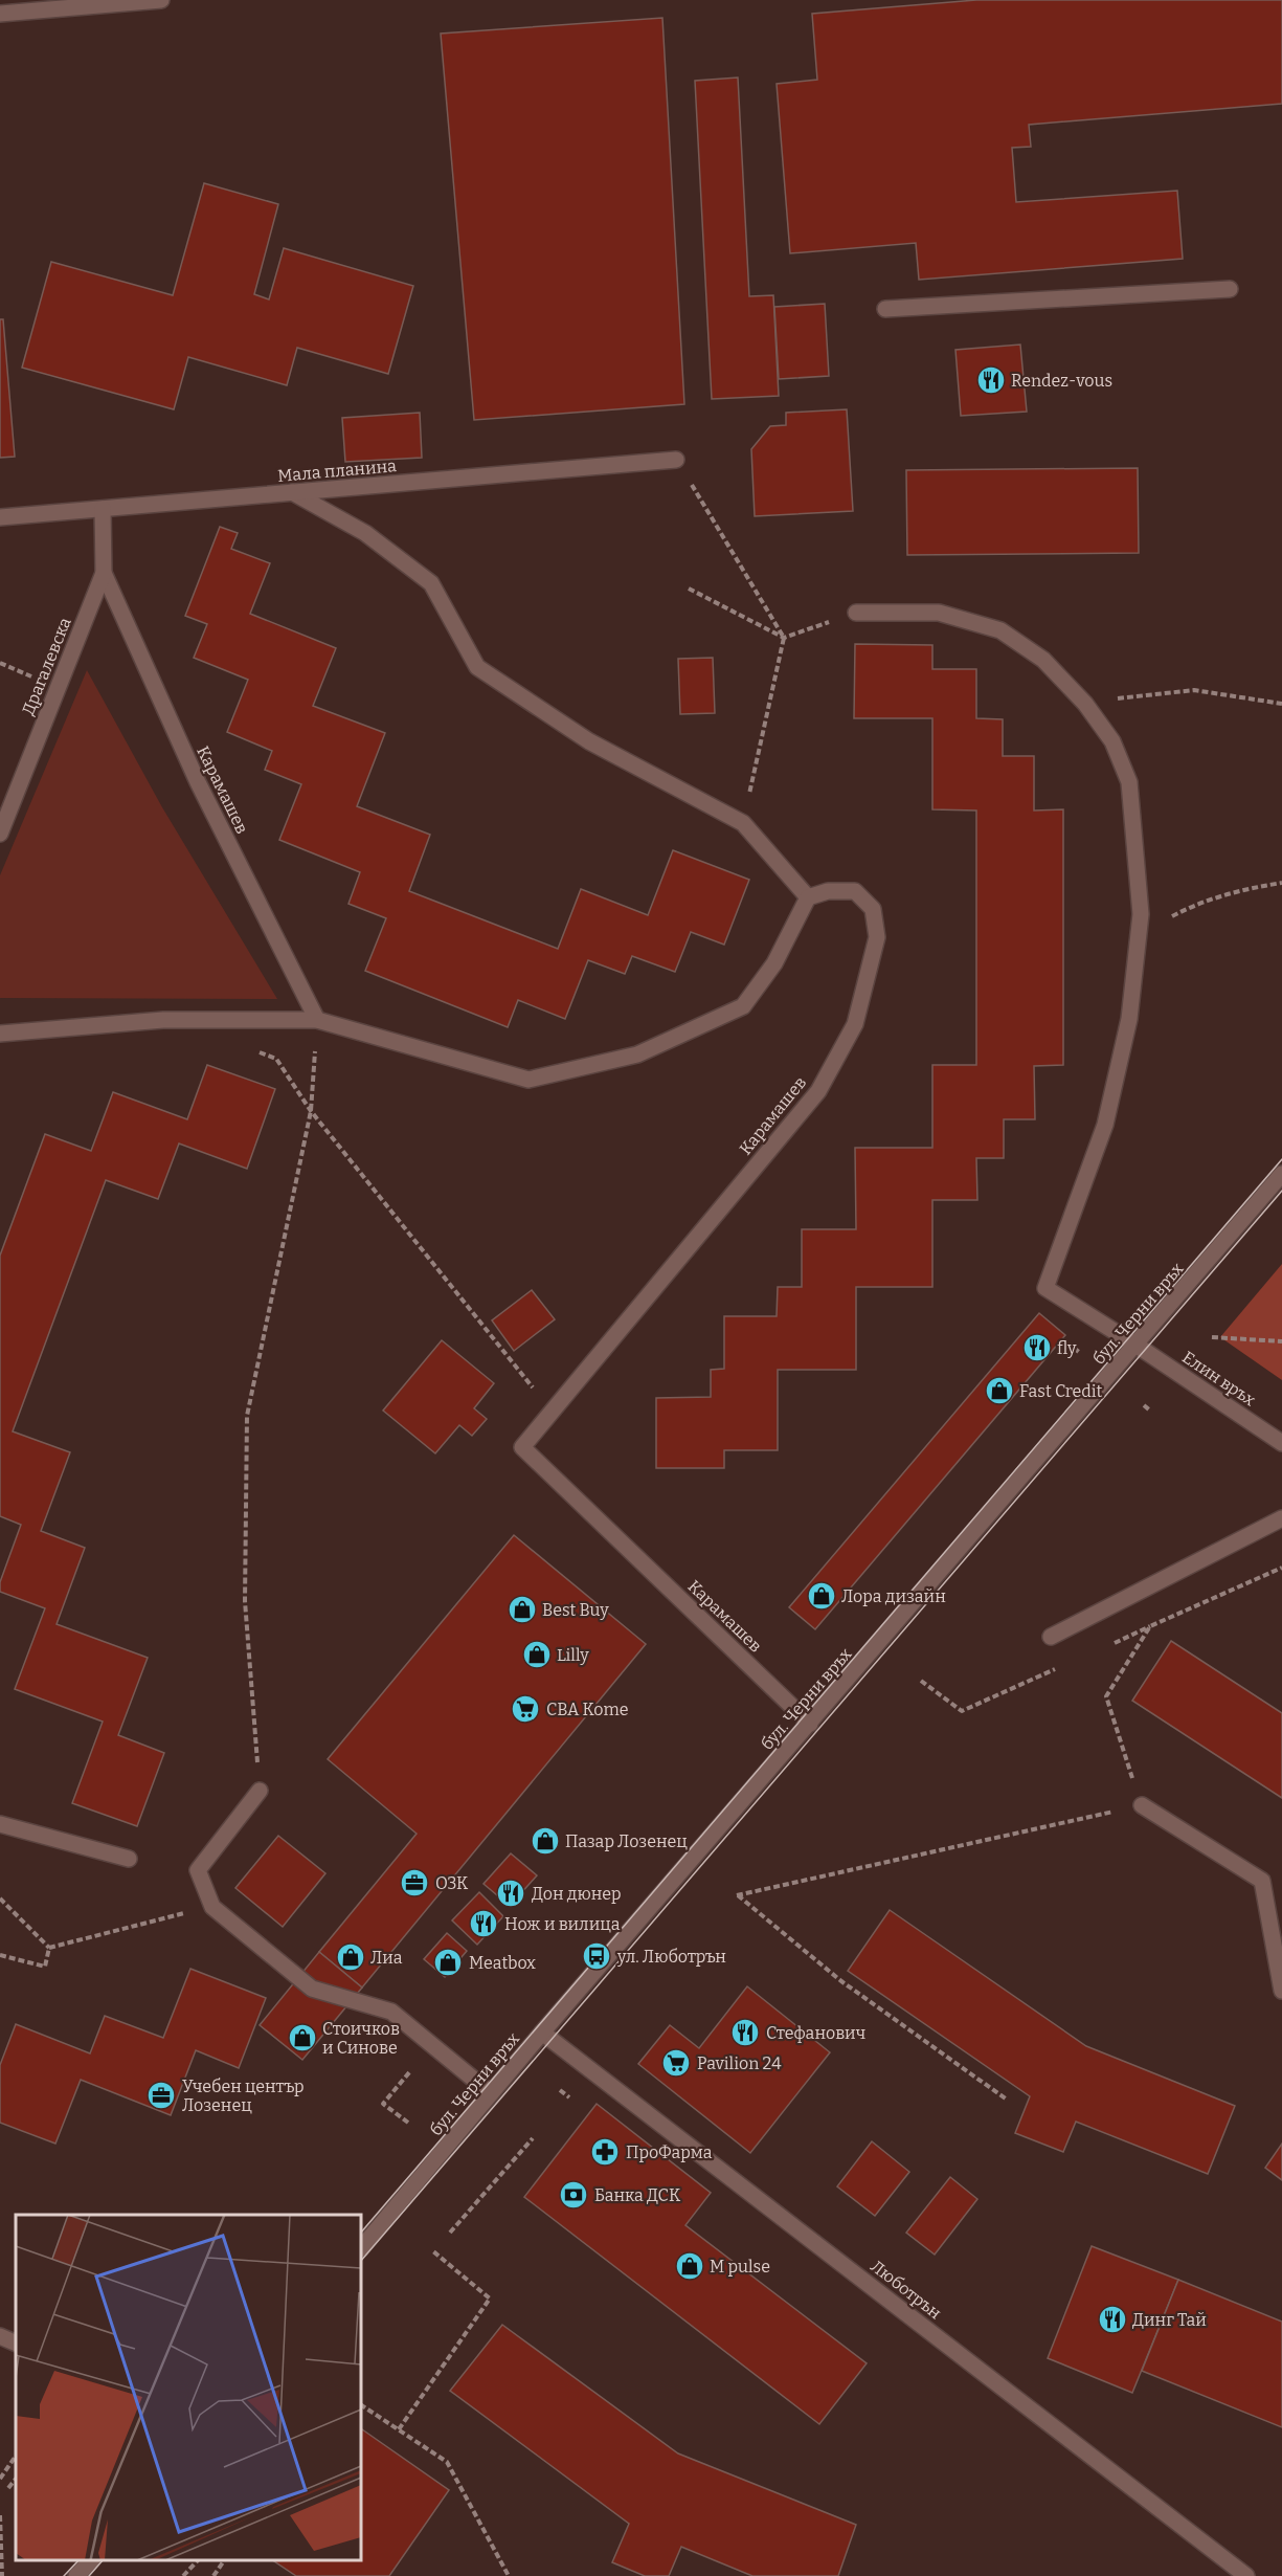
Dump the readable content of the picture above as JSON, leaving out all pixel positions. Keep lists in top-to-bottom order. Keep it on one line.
{"streets":{"street":["Мала планина","Драгалевска","Карамашев","бул. Черни връх","Елин връх","Люботрън"]},"crossings":[["Мала планина","Драгалевска"],["Драгалевска","Карамашев"],["Карамашев","бул. Черни връх"],["бул. Черни връх","Елин връх"],["бул. Черни връх","Люботрън"]],"places":{"restaurant":["Rendez-vous","fly","Дон дюнер","Нож и вилица","Стефанович","Динг Тай"],"shop":["Fast Credit","Лора дизайн","Best Buy","Lilly","Пазар Лозенец","Лиа","Meatbox","Стоичков и Синове","M pulse"],"supermarket":["CBA Kome","Pavilion 24"],"office":["ОЗК","Учебен център Лозенец"],"bus stop":["ул. Люботрън"],"pharmacy":["ПроФарма"],"bank":["Банка ДСК"]}}
